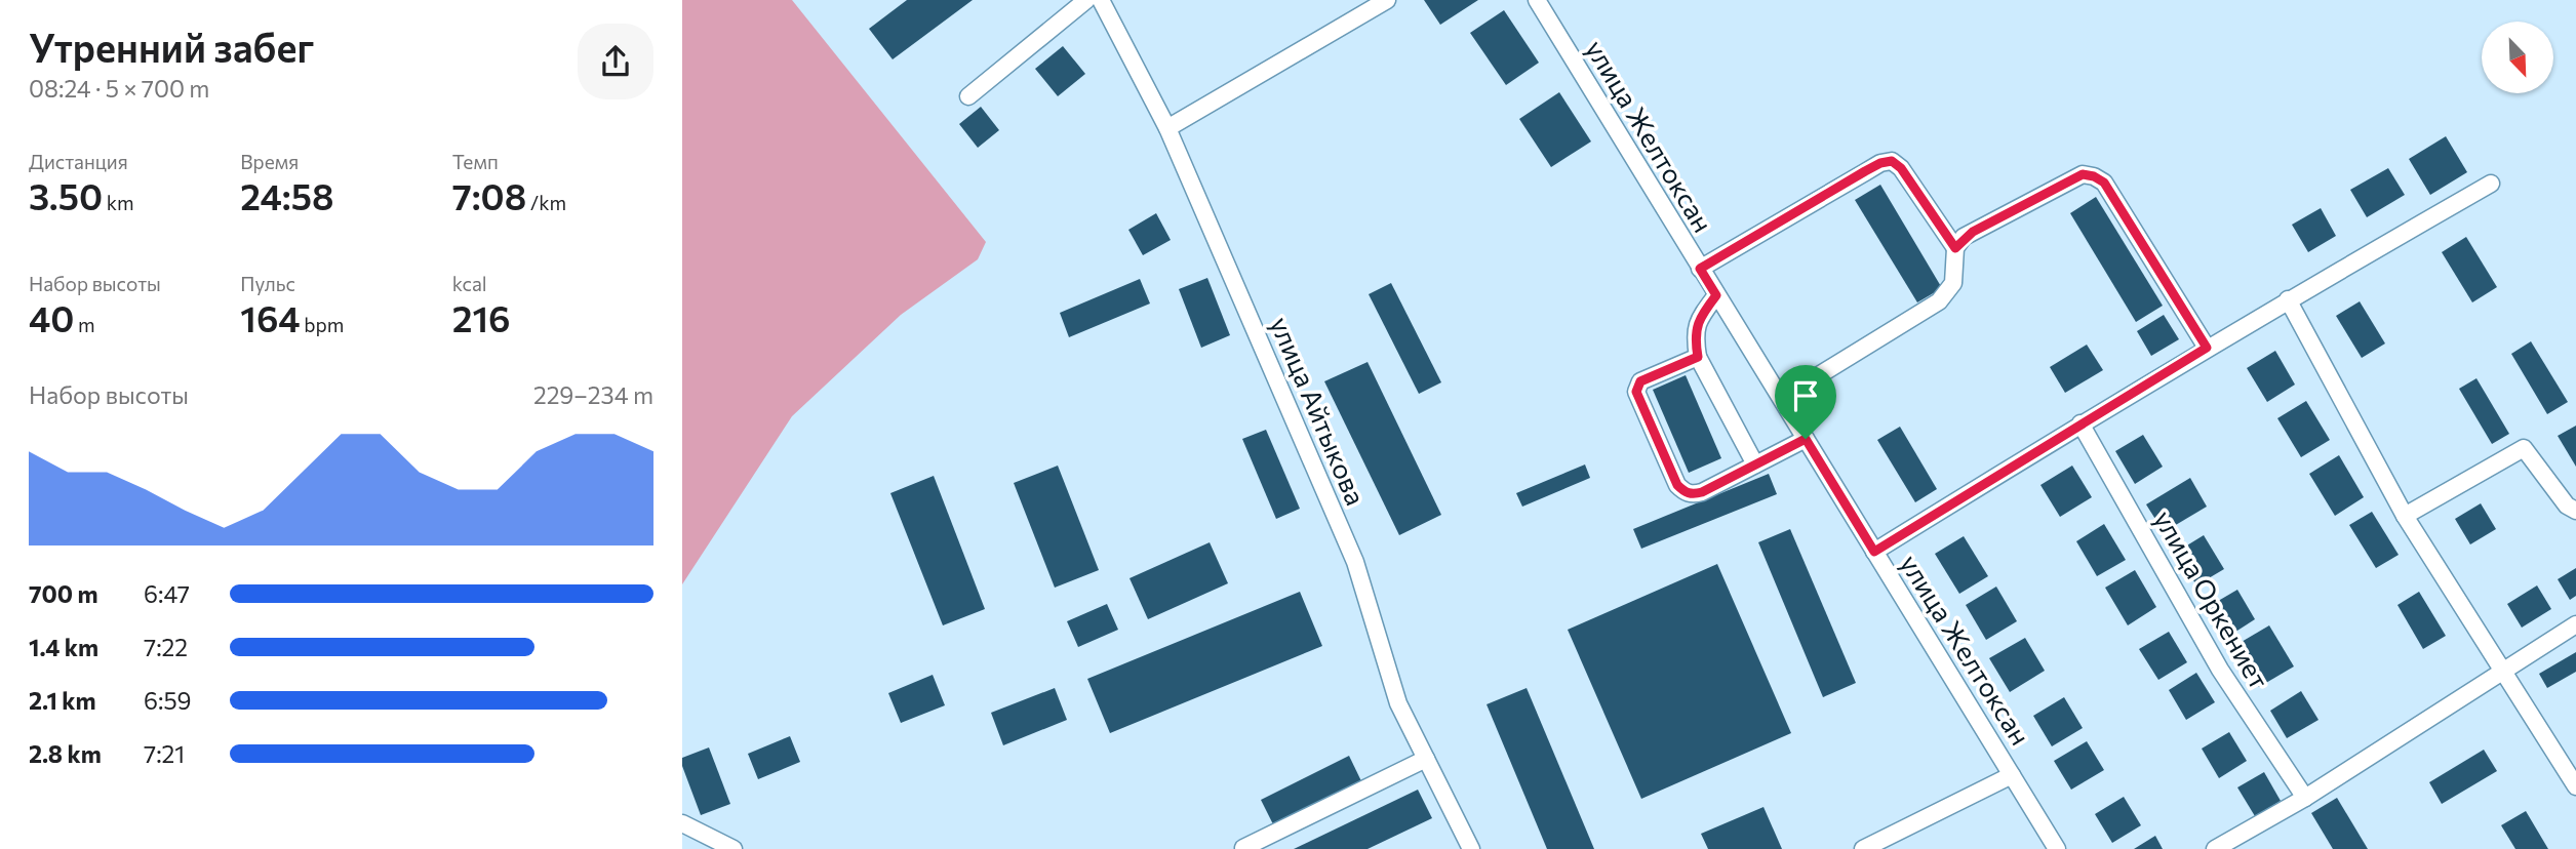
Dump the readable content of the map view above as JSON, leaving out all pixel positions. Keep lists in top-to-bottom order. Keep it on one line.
{"streets":{"street":["улица Желтоксан","улица Айтыкова","улица Оркениет"]},"north":"bottom right","page":{"heading":["Утренний забег","08:24 · 5 × 700 m"],"stats":[["Дистанция","3.50 km"],["Время","24:58"],["Темп","7:08 /km"],["Набор высоты","40 m"],["Пульс","164 bpm"],["kcal","216"]],"chart":["Набор высоты","229–234 m"],"list":[{"name":"700 m","note":"6:47"},{"name":"1.4 km","note":"7:22"},{"name":"2.1 km","note":"6:59"},{"name":"2.8 km","note":"7:21"}]}}
